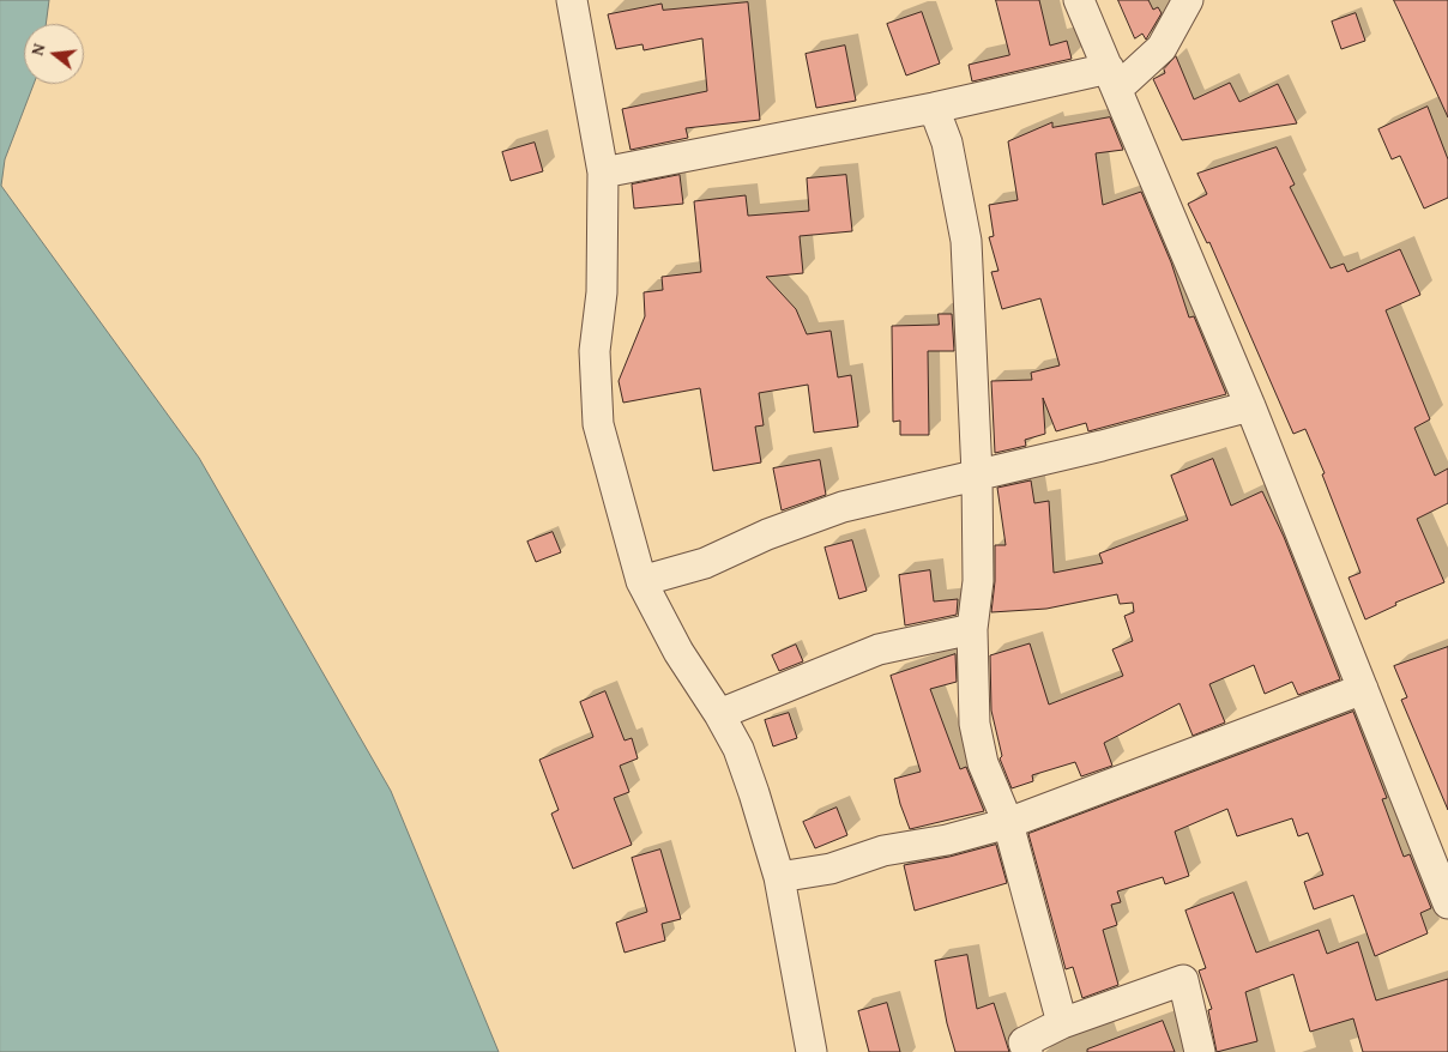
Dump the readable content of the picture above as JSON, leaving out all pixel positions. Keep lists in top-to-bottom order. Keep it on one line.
{"north":"left"}
